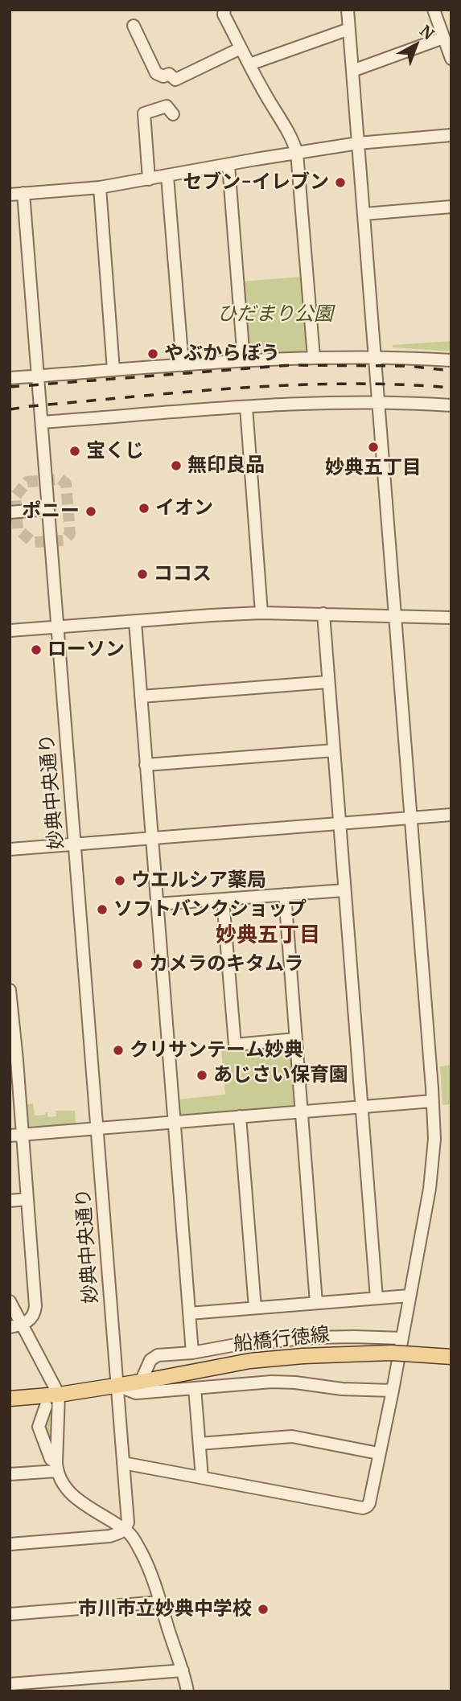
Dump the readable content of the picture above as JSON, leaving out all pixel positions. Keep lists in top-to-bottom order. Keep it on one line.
{"streets":{"main road":["船橋行徳線"],"street":["妙典中央通り"]},"crossings":[["妙典中央通り","船橋行徳線"]],"districts":["妙典五丁目"],"parks":["ひだまり公園"],"places":["セブン-イレブン","やぶからぼう","妙典五丁目","宝くじ","無印良品","イオン","ポニー","ココス","ローソン","ウエルシア薬局","ソフトバンクショップ","カメラのキタムラ","クリサンテーム妙典","あじさい保育園","市川市立妙典中学校"],"north":"top right"}
